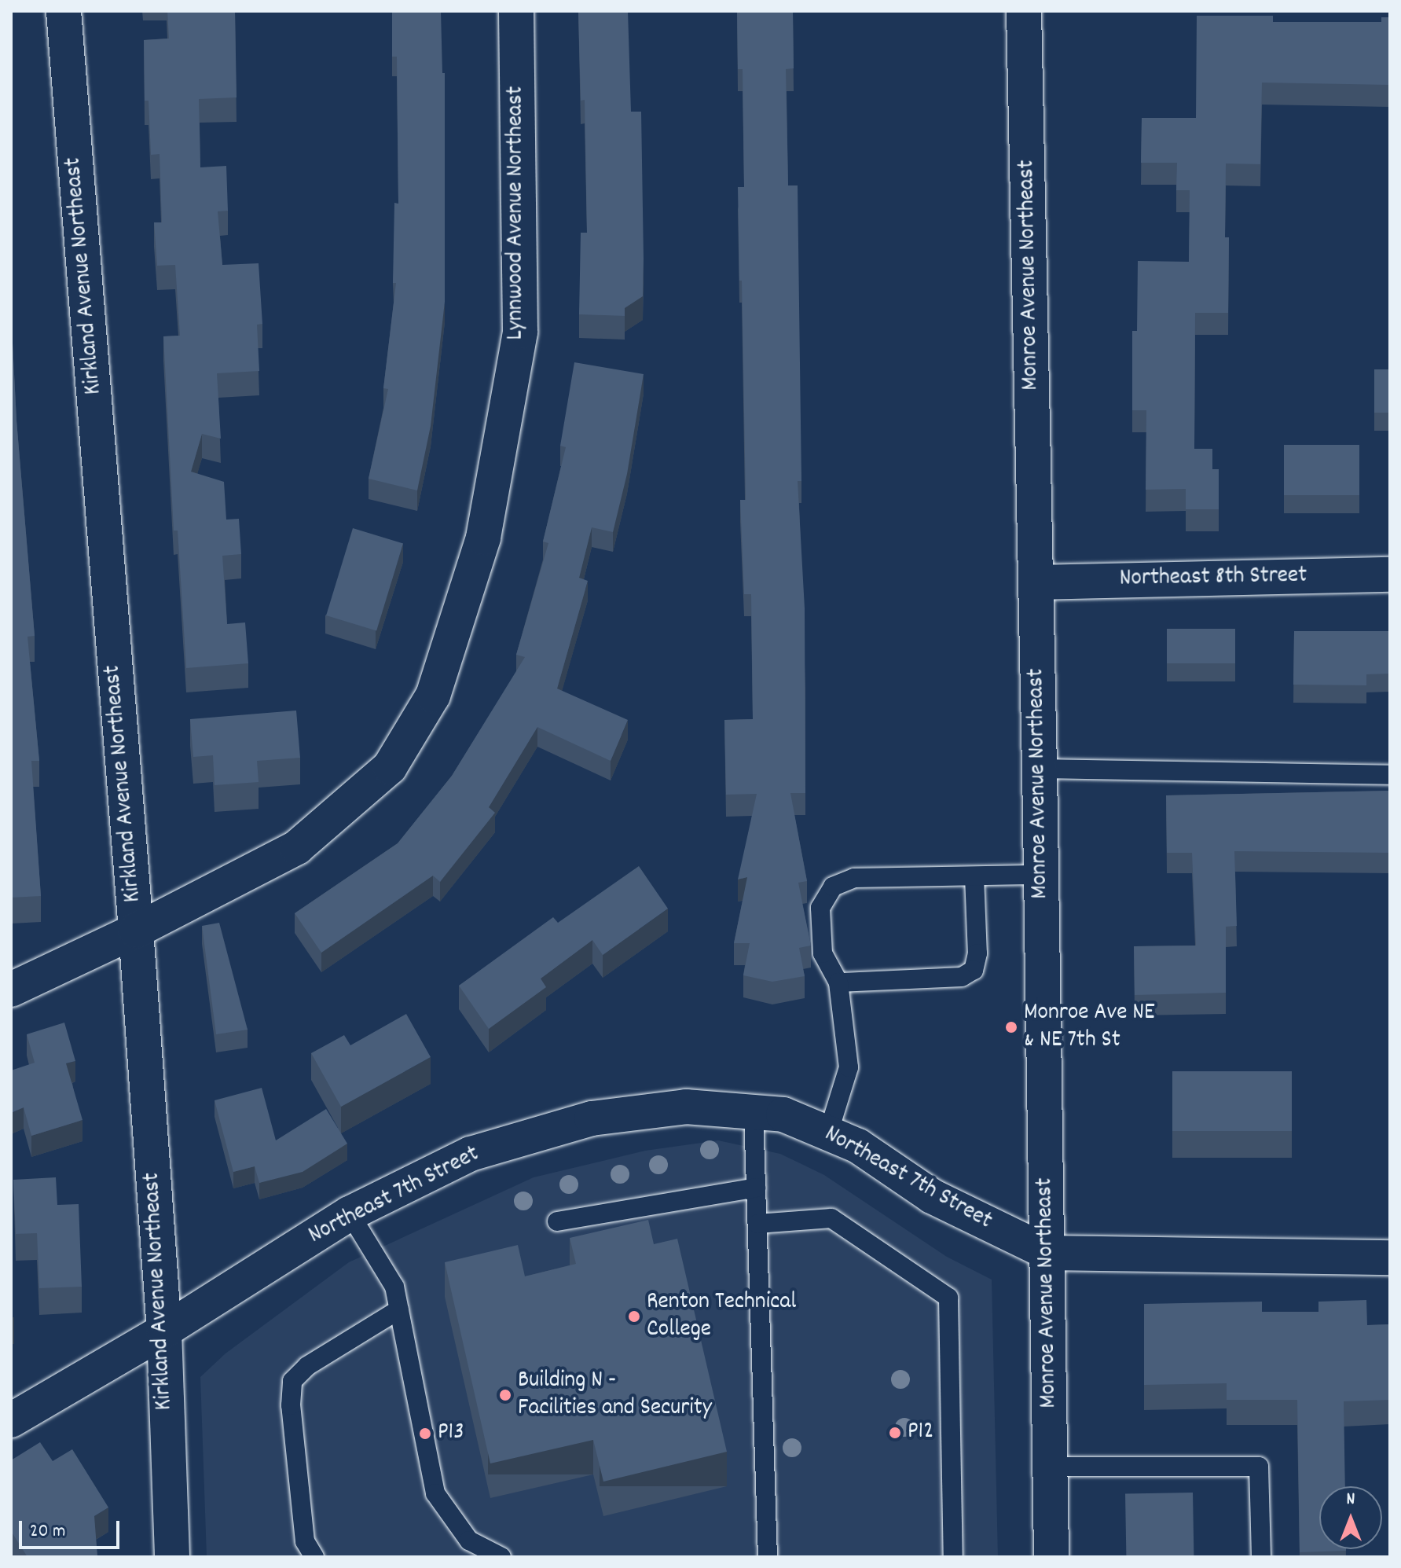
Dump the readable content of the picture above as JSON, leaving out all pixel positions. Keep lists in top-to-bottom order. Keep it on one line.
{"streets":{"street":["Lynnwood Avenue Northeast","Monroe Avenue Northeast","Kirkland Avenue Northeast","Northeast 8th Street","Northeast 7th Street"]},"crossings":[["Lynnwood Avenue Northeast","Kirkland Avenue Northeast"],["Monroe Avenue Northeast","Northeast 8th Street"],["Monroe Avenue Northeast","Northeast 7th Street"],["Kirkland Avenue Northeast","Northeast 7th Street"]],"places":["Monroe Ave NE & NE 7th St","Renton Technical College","Building N - Facilities and Security","P12","P13"],"scale_bar":"20 m","north":"top"}
